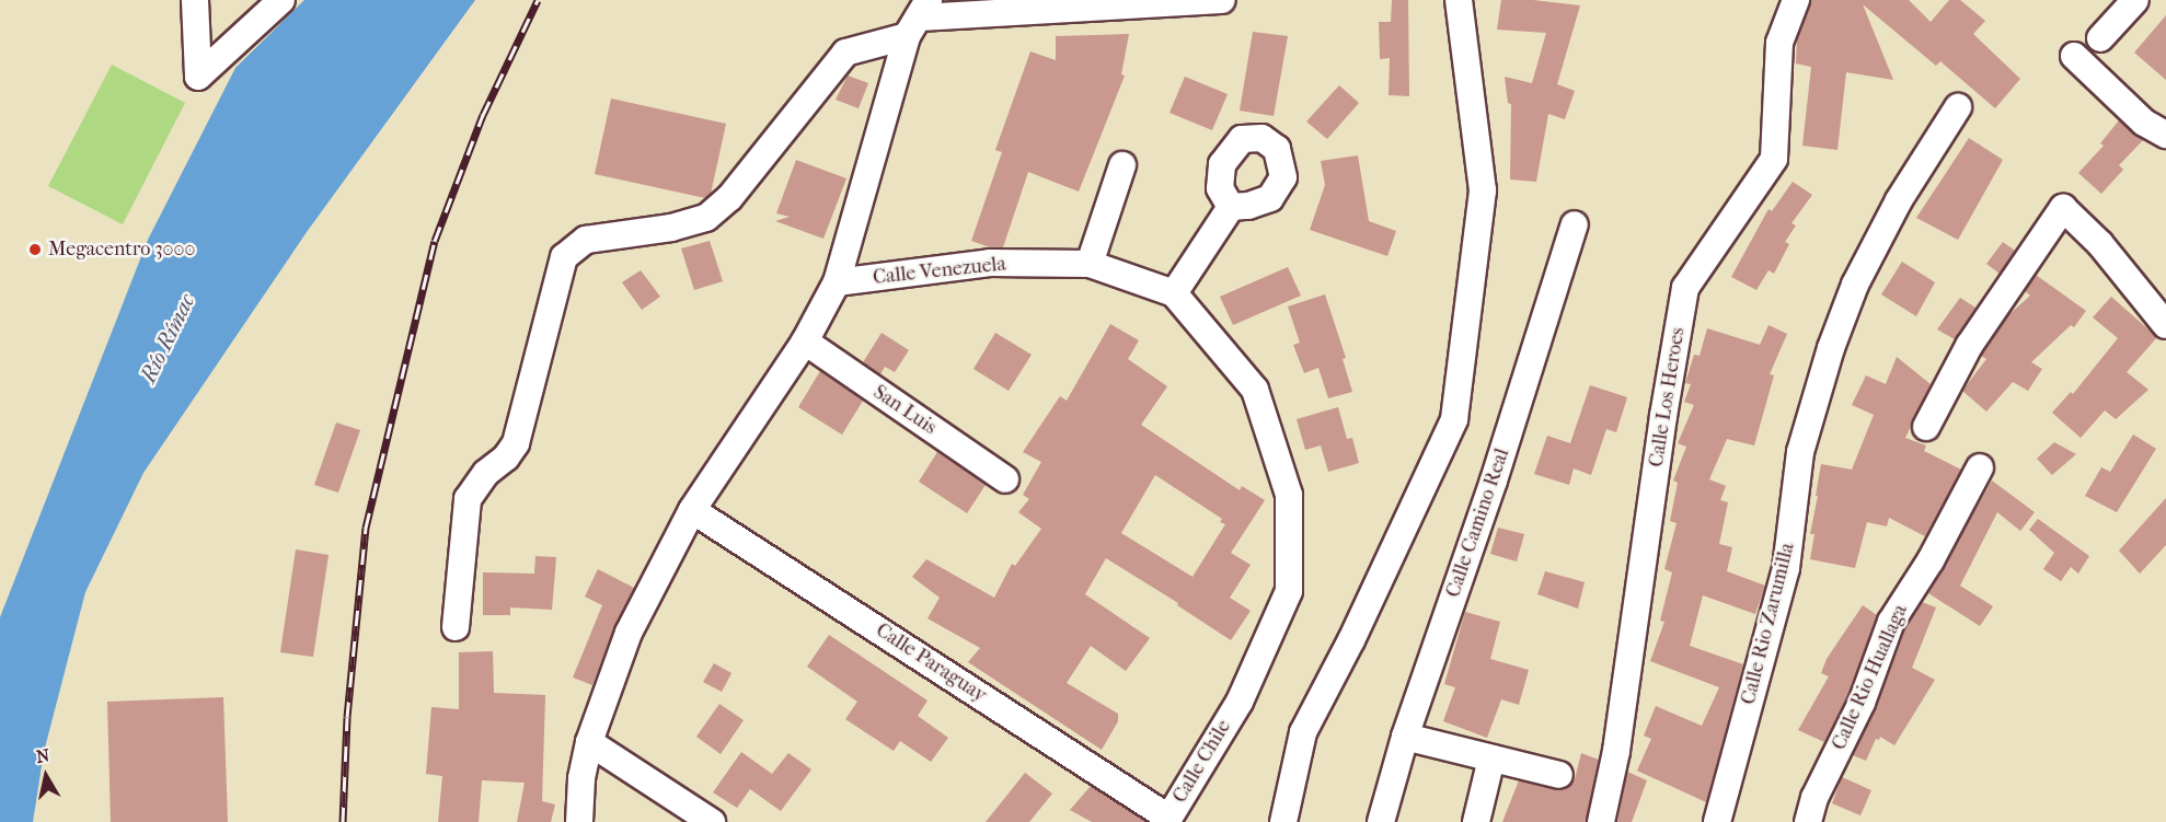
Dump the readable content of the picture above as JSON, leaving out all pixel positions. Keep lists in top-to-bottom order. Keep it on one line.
{"streets":{"street":["Calle Venezuela","Calle Los Heroes","San Luis","Calle Camino Real","Calle Rio Zarumilla","Calle Paraguay","Calle Rio Huallaga","Calle Chile"]},"crossings":[["Calle Venezuela","Calle Chile"],["Calle Paraguay","Calle Chile"]],"water":["Río Rímac"],"places":["Megacentro 3000"],"north":"top"}
